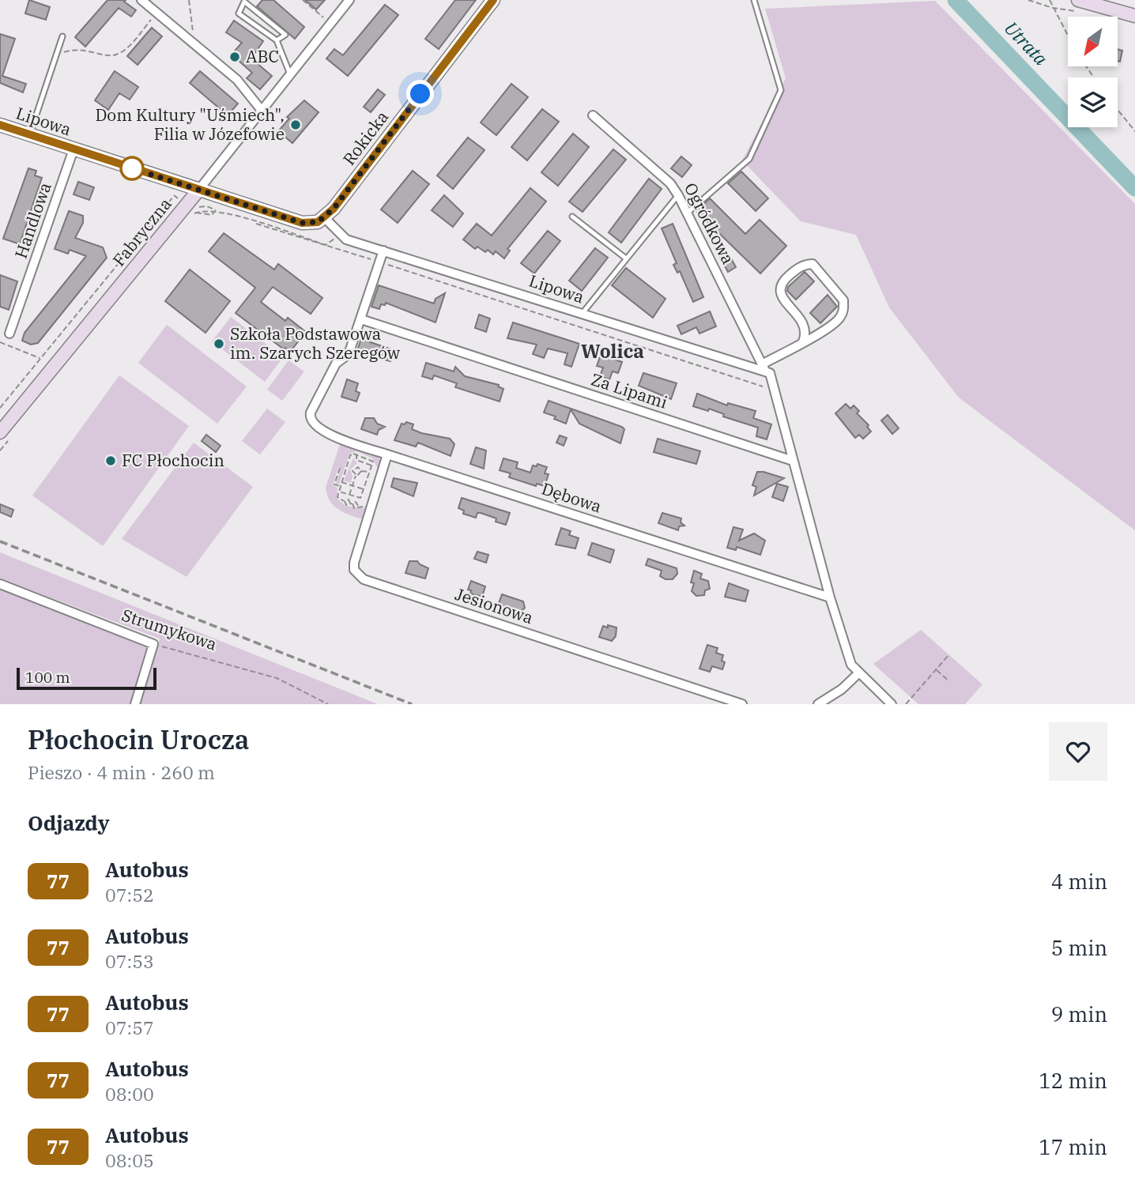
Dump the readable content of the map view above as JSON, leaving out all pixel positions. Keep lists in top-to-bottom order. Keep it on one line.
{"streets":{"main road":["Lipowa","Rokicka","Fabryczna"],"street":["Handlowa","Ogródkowa","Za Lipami","Dębowa","Jesionowa","Strumykowa"]},"crossings":[["Lipowa","Rokicka"],["Lipowa","Handlowa"],["Lipowa","Ogródkowa"],["Lipowa","Fabryczna"],["Za Lipami","Dębowa"],["Dębowa","Jesionowa"]],"districts":["Wolica"],"water":["Utrata"],"places":["ABC","Dom Kultury \"Uśmiech\", Filia w Józefowie","Szkoła Podstawowa im. Szarych Szeregów","FC Płochocin"],"lines":["bus line 77"],"scale_bar":"100 m","north":"bottom left","page":{"scale":"100 m","heading":[["Płochocin Urocza","Pieszo · 4 min · 260 m"],"Odjazdy"],"list":[{"mark":"77","name":"Autobus","note":"07:52","value":"4 min"},{"mark":"77","name":"Autobus","note":"07:53","value":"5 min"},{"mark":"77","name":"Autobus","note":"07:57","value":"9 min"},{"mark":"77","name":"Autobus","note":"08:00","value":"12 min"},{"mark":"77","name":"Autobus","note":"08:05","value":"17 min"}]}}
